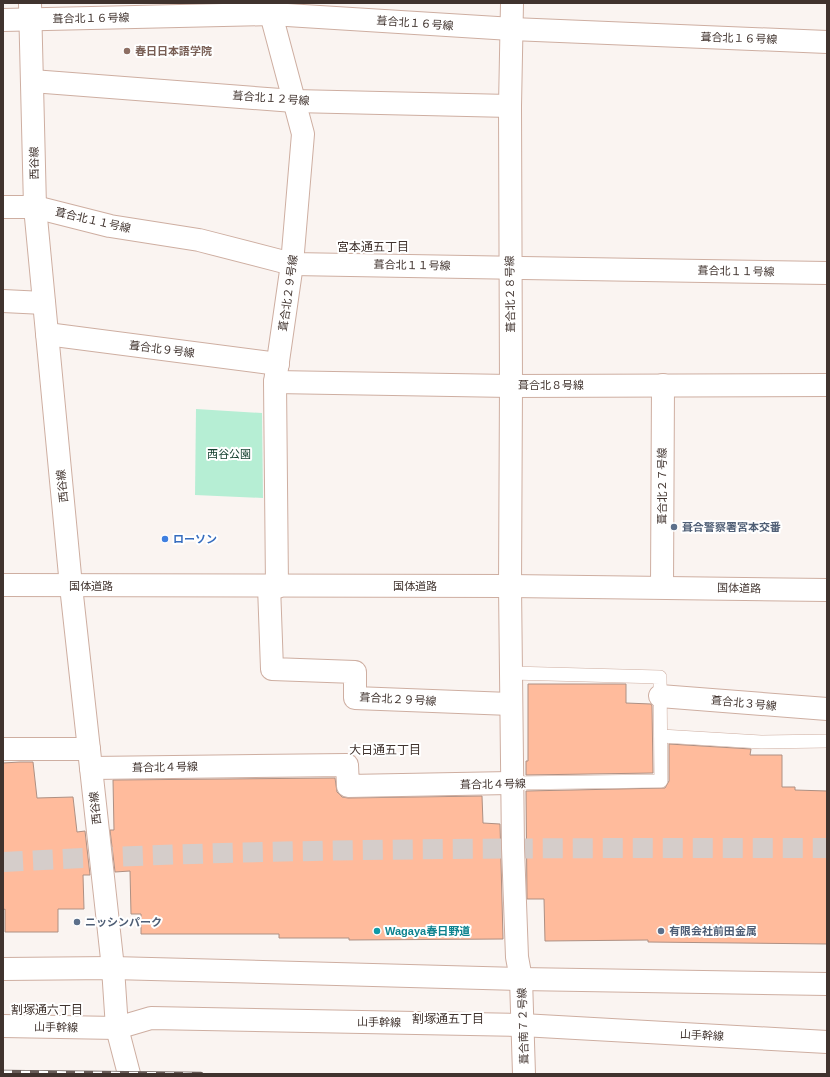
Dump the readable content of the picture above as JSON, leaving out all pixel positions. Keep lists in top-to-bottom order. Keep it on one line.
{"streets":{"street":["葺合北１６号線","葺合北１２号線","西谷線","葺合北１１号線","葺合北２９号線","葺合北２８号線","葺合北９号線","葺合北８号線","葺合北２７号線","国体道路","葺合北３号線","葺合北４号線","山手幹線","葺合南７２号線"]},"crossings":[["葺合北１６号線","西谷線"],["葺合北１６号線","葺合北２９号線"],["葺合北１６号線","葺合北２８号線"],["葺合北１２号線","西谷線"],["葺合北１２号線","葺合北２９号線"],["葺合北１２号線","葺合北２８号線"],["西谷線","葺合北１１号線"],["西谷線","葺合北９号線"],["西谷線","国体道路"],["西谷線","葺合北４号線"],["西谷線","山手幹線"],["葺合北１１号線","葺合北２９号線"],["葺合北１１号線","葺合北２８号線"],["葺合北２９号線","葺合北２８号線"],["葺合北２９号線","葺合北９号線"],["葺合北２９号線","葺合北８号線"],["葺合北２９号線","国体道路"],["葺合北２８号線","葺合北８号線"],["葺合北２８号線","国体道路"],["葺合北２８号線","葺合北４号線"],["葺合北２８号線","葺合南７２号線"],["葺合北９号線","葺合北８号線"],["葺合北８号線","葺合北２７号線"],["葺合北２７号線","国体道路"],["葺合北３号線","葺合北４号線"],["葺合北４号線","葺合南７２号線"],["山手幹線","葺合南７２号線"]],"districts":["宮本通五丁目","大日通五丁目","割塚通六丁目","割塚通五丁目"],"parks":["西谷公園"],"places":["春日日本語学院","葺合警察署宮本交番","ローソン","ニッシンパーク","Wagaya春日野道","有限会社前田金属"]}
